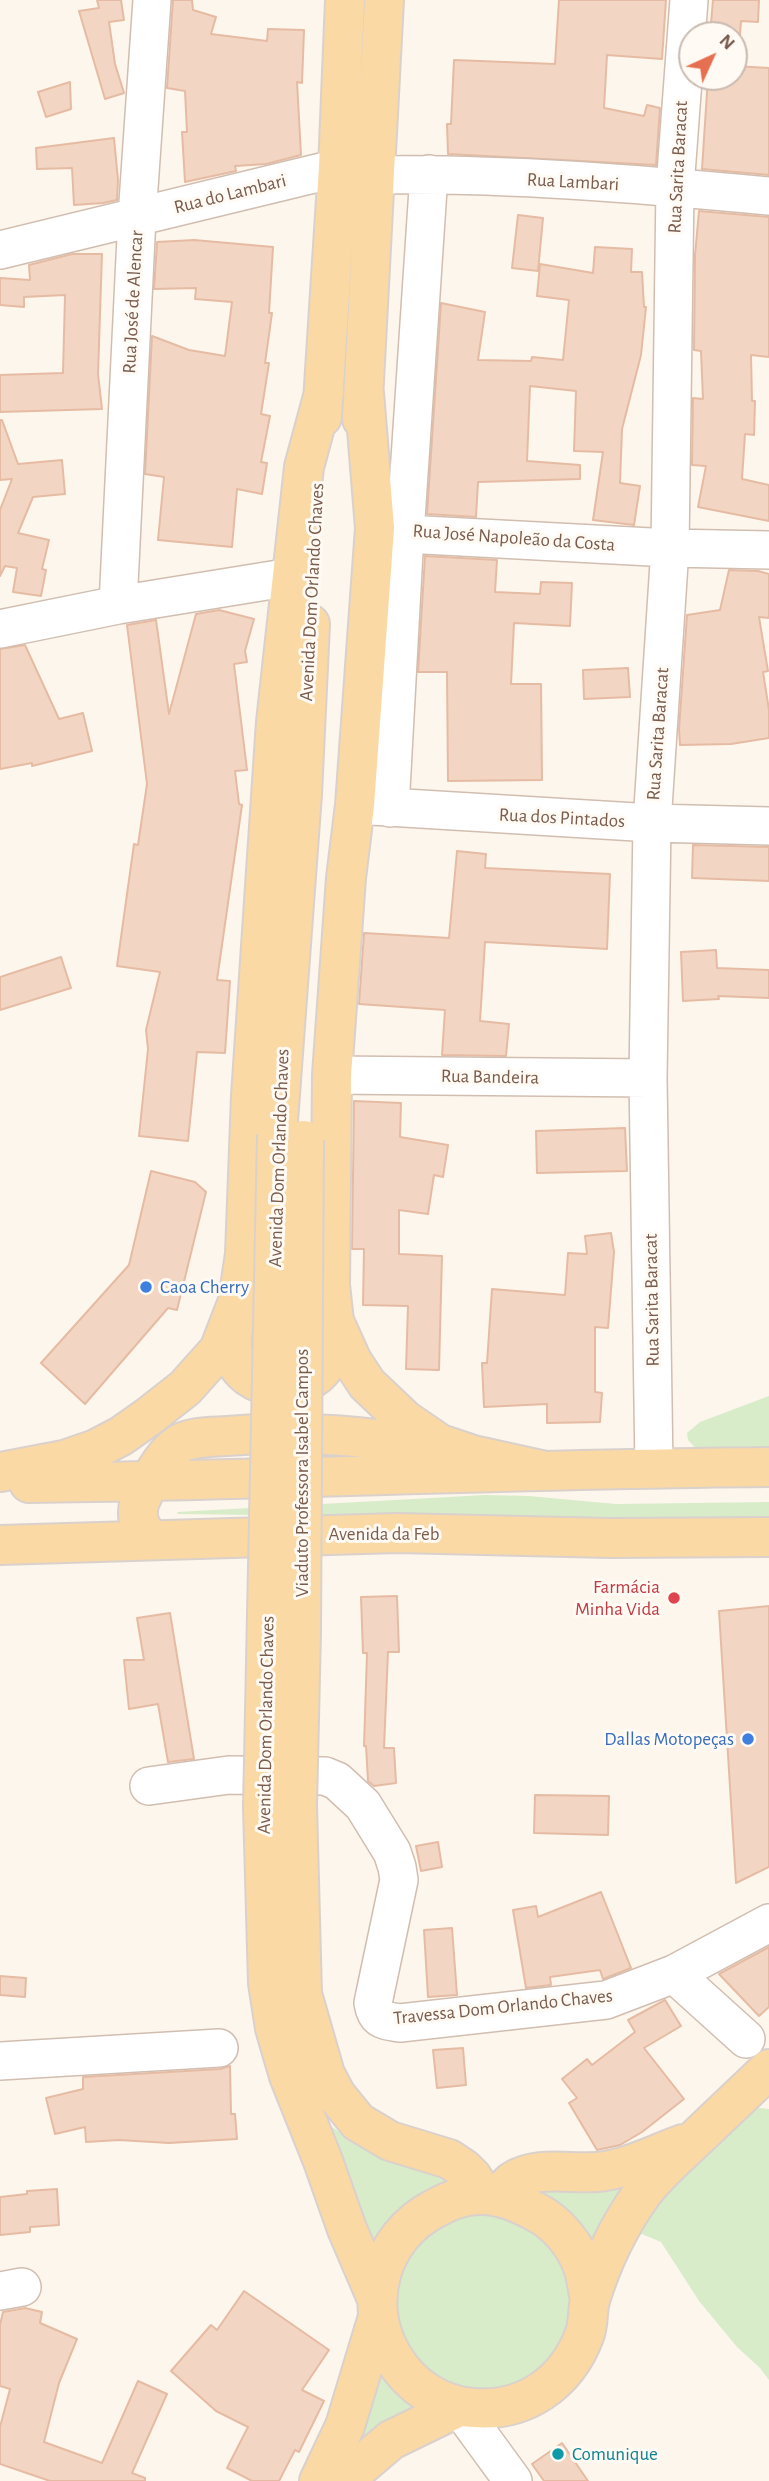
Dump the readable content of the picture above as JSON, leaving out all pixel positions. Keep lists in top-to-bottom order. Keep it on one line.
{"streets":{"main road":["Avenida Dom Orlando Chaves","Viaduto Professora Isabel Campos","Avenida da Feb"],"street":["Rua Sarita Baracat","Rua Lambari","Rua do Lambari","Rua José de Alencar","Rua José Napoleão da Costa","Rua dos Pintados","Rua Bandeira","Travessa Dom Orlando Chaves"]},"crossings":[["Rua Sarita Baracat","Rua Lambari"],["Rua Sarita Baracat","Rua José Napoleão da Costa"],["Rua Sarita Baracat","Rua dos Pintados"],["Rua Sarita Baracat","Rua Bandeira"],["Rua Lambari","Rua José Napoleão da Costa"],["Rua Lambari","Avenida Dom Orlando Chaves"],["Rua do Lambari","Rua José de Alencar"],["Rua do Lambari","Avenida Dom Orlando Chaves"],["Avenida Dom Orlando Chaves","Viaduto Professora Isabel Campos"]],"places":["Caoa Cherry","Farmácia Minha Vida","Dallas Motopeças","Comunique"],"north":"top right"}
